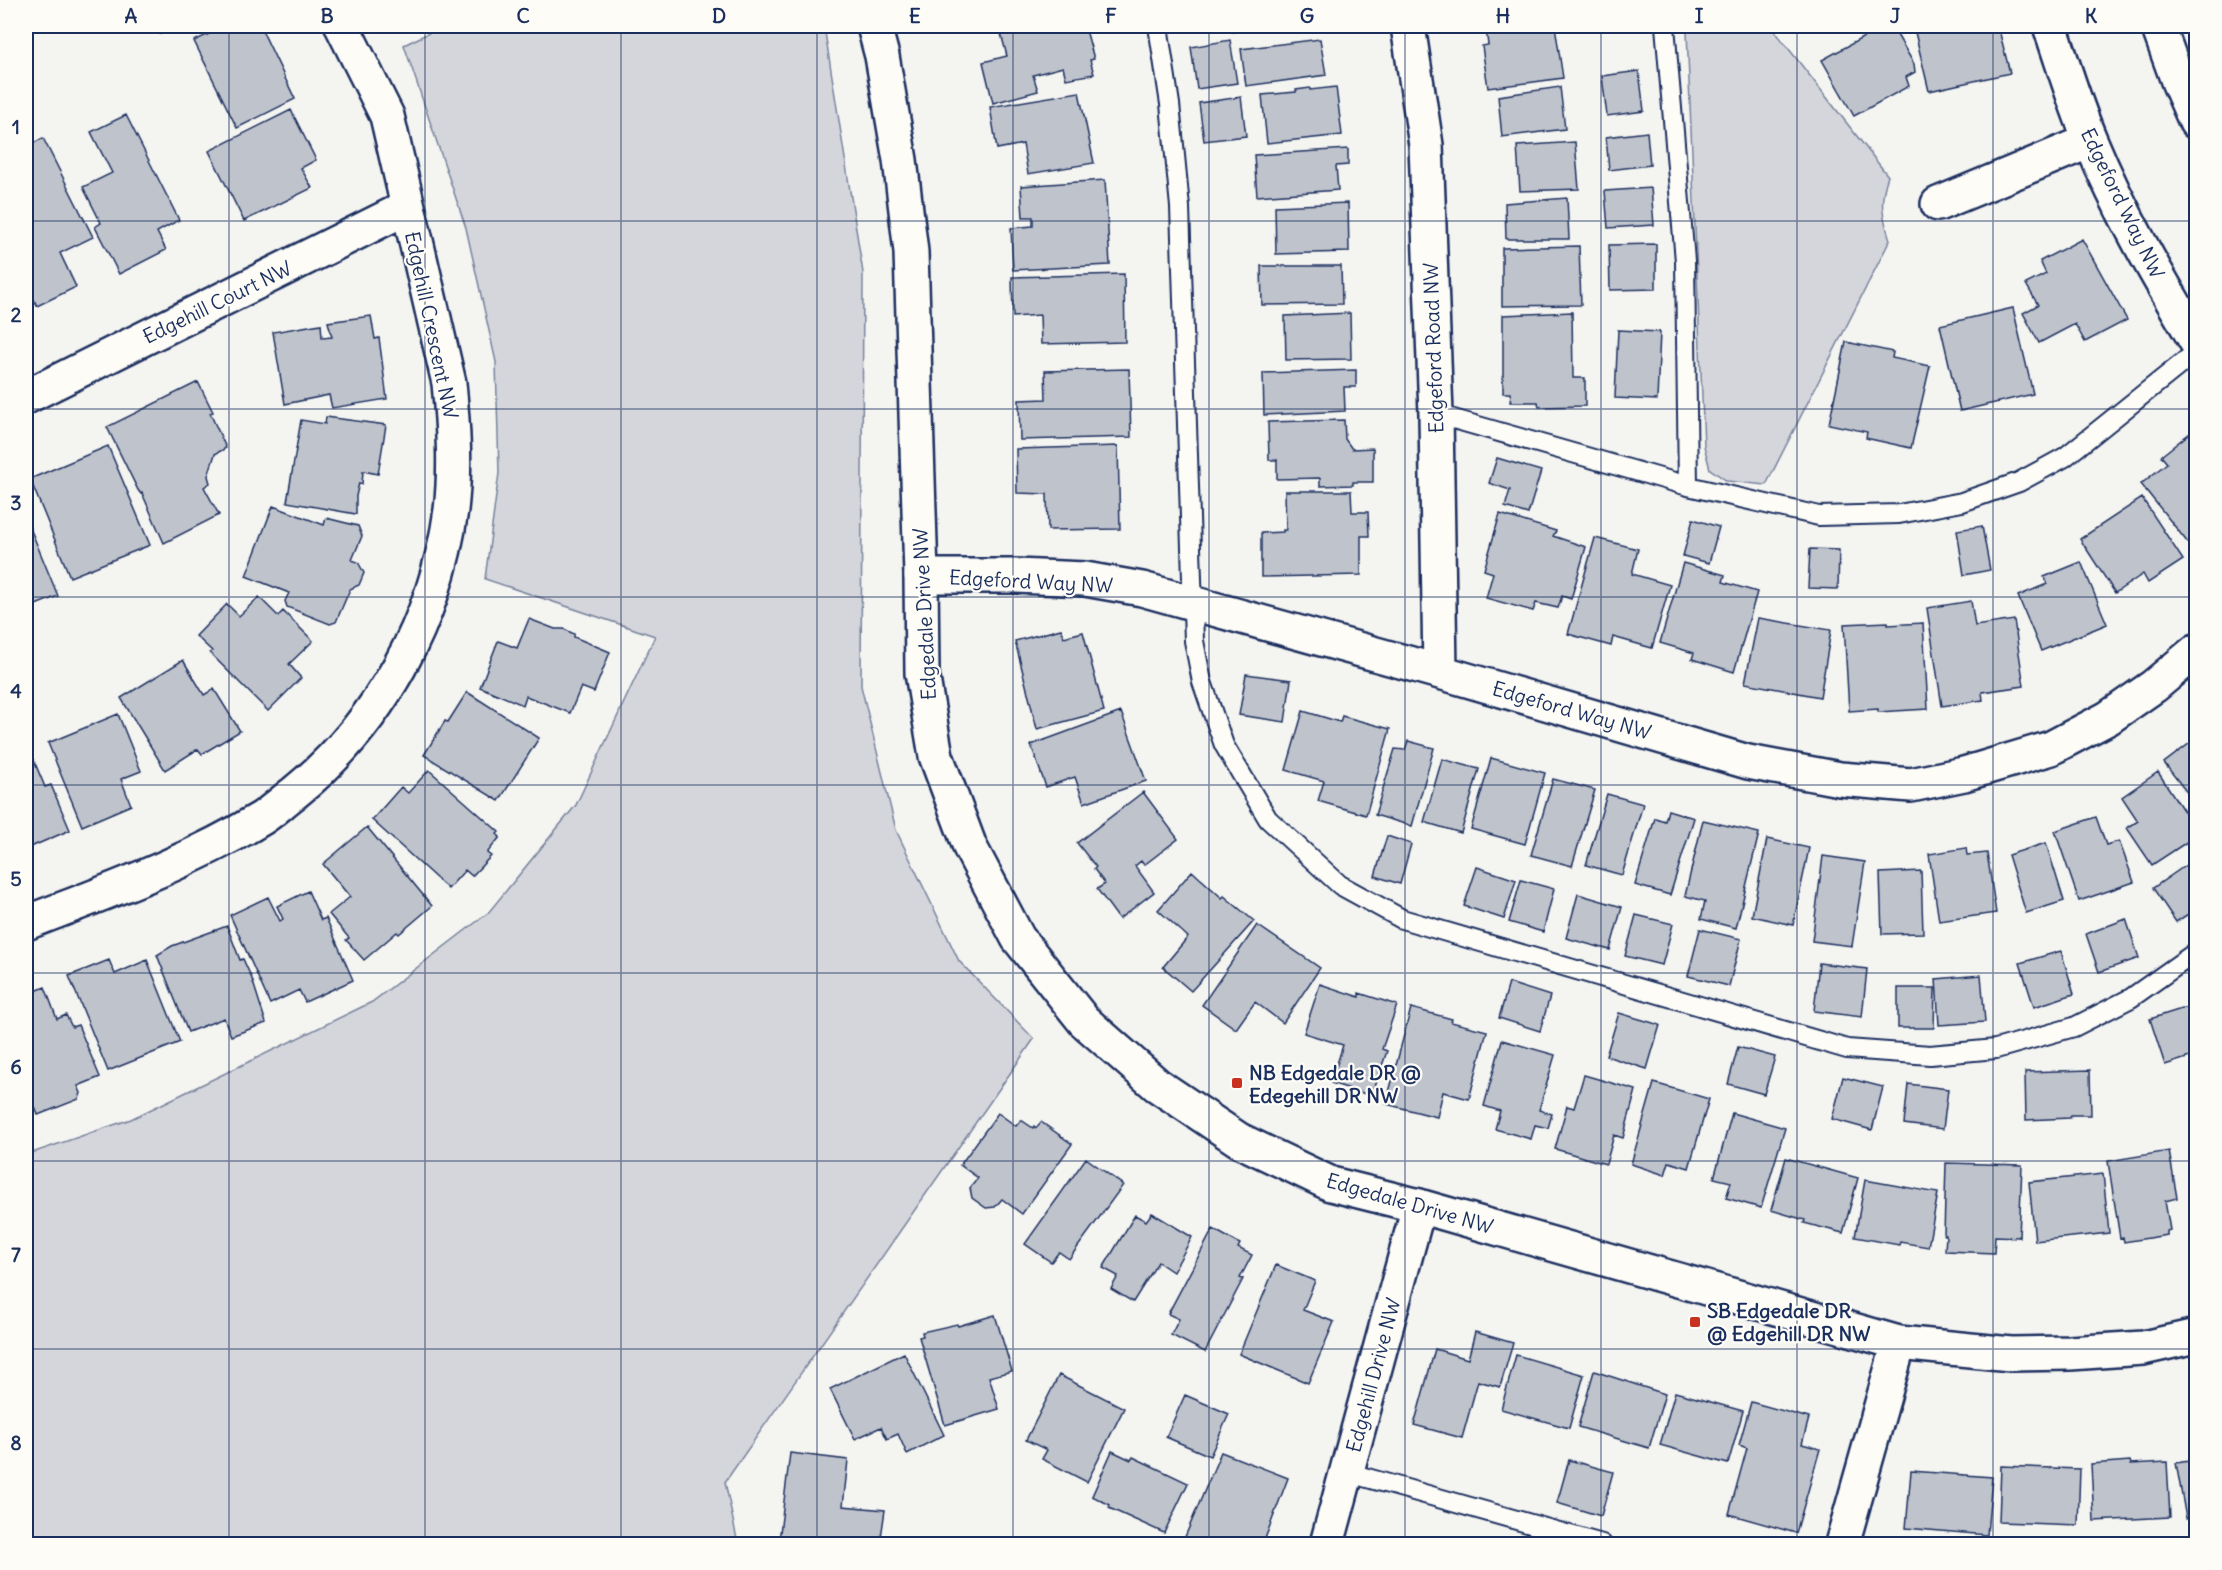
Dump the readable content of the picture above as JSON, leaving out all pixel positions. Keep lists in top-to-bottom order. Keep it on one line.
{"streets":{"street":["Edgeford Way NW","Edgehill Court NW","Edgehill Crescent NW","Edgeford Road NW","Edgedale Drive NW","Edgehill Drive NW"]},"crossings":[["Edgeford Way NW","Edgeford Road NW"],["Edgeford Way NW","Edgedale Drive NW"],["Edgehill Court NW","Edgehill Crescent NW"],["Edgedale Drive NW","Edgehill Drive NW"]],"places":{"transit":["NB Edgedale DR @ Edegehill DR NW","SB Edgedale DR @ Edgehill DR NW"]},"grid":{"columns":["A","B","C","D","E","F","G","H","I","J","K"],"rows":["1","2","3","4","5","6","7","8"]}}
